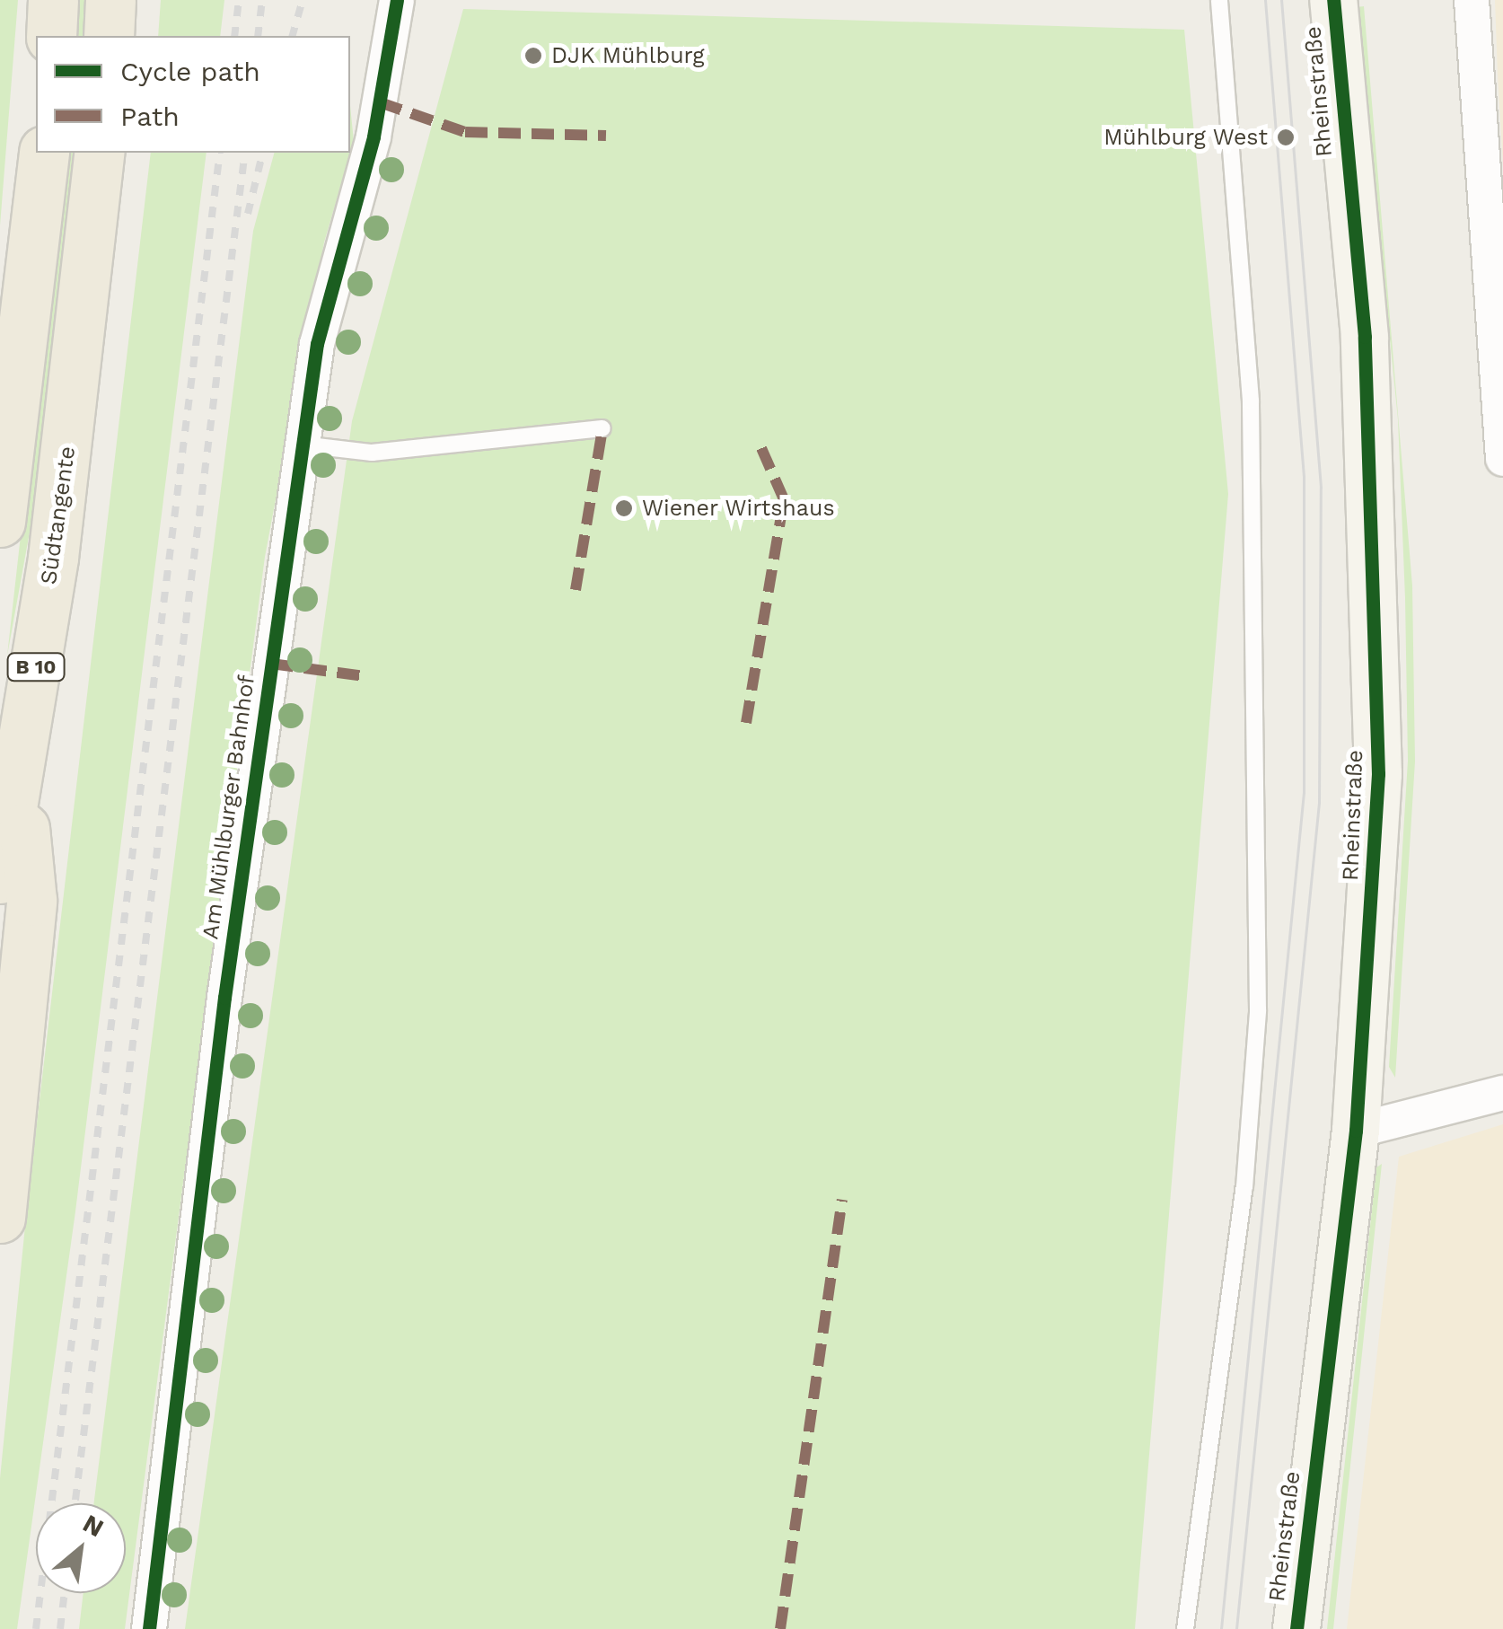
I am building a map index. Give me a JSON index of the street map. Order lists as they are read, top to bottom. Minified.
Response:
{"streets":{"highway":["Südtangente","B 10"],"main road":["Rheinstraße"],"street":["Am Mühlburger Bahnhof"]},"places":["DJK Mühlburg","Mühlburg West","Wiener Wirtshaus"],"legend":["Cycle path","Path"],"north":"top right"}
